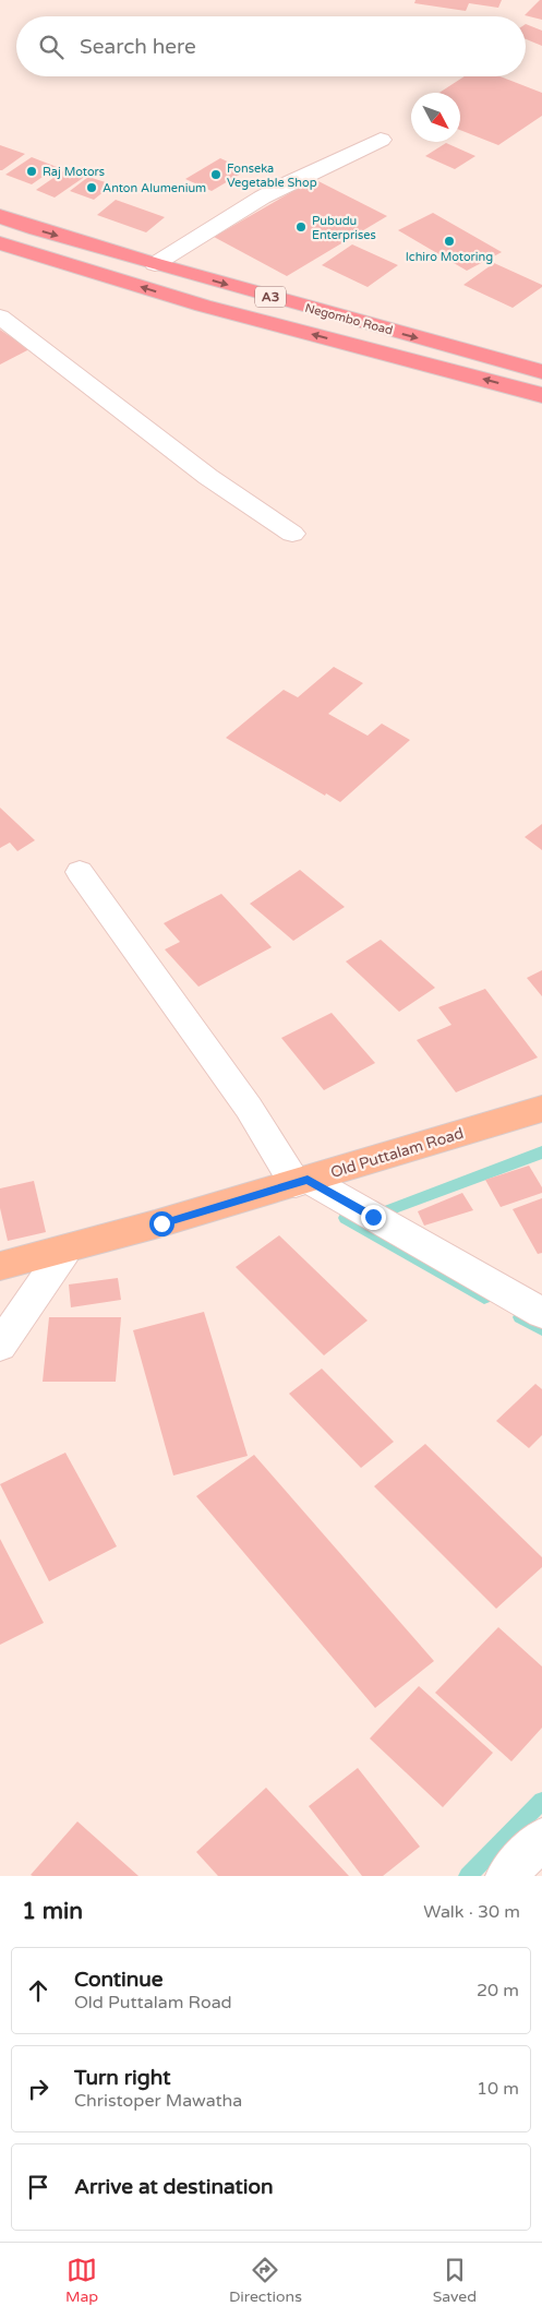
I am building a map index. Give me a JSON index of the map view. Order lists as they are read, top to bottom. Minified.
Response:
{"streets":{"highway":["A3","Negombo Road"],"main road":["Old Puttalam Road"]},"places":["Raj Motors","Fonseka Vegetable Shop","Anton Alumenium","Pubudu Enterprises","Ichiro Motoring"],"north":"bottom right","page":{"search":"Search here","heading":["1 min","Walk · 30 m"],"list":[["Continue","Old Puttalam Road","20 m"],["Turn right","Christoper Mawatha","10 m"],"Arrive at destination"],"nav":["Map","Directions","Saved"]}}
